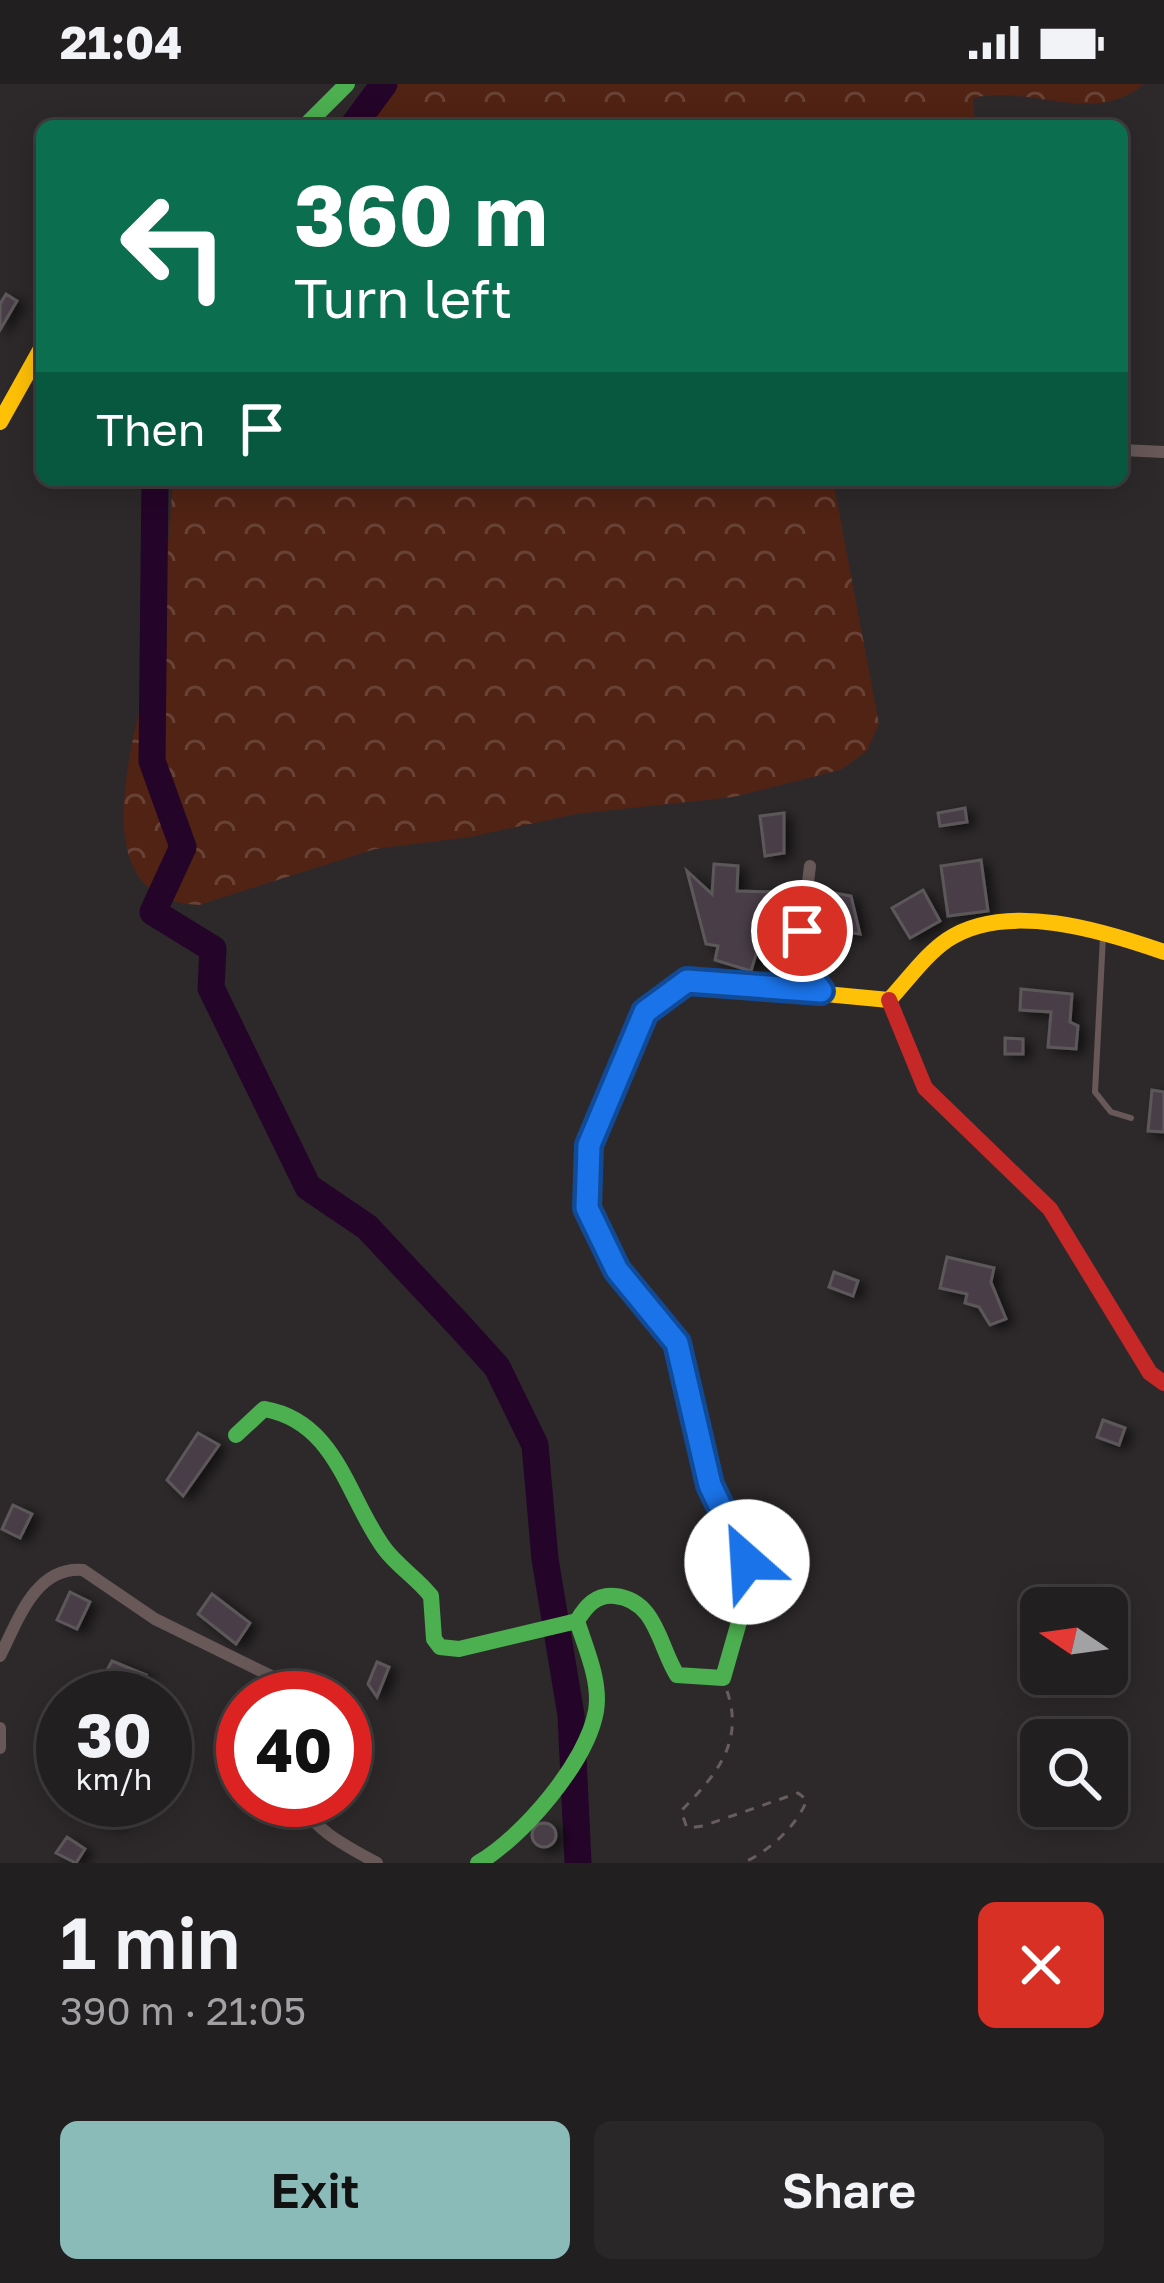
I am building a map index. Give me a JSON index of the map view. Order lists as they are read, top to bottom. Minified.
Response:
{"north":"left","page":{"status":"21:04","turn":["360 m","Turn left"],"then":"Then","speed":"30 km/h","limit":"40","heading":["1 min","390 m · 21:05"],"buttons":["Exit","Share"]}}
